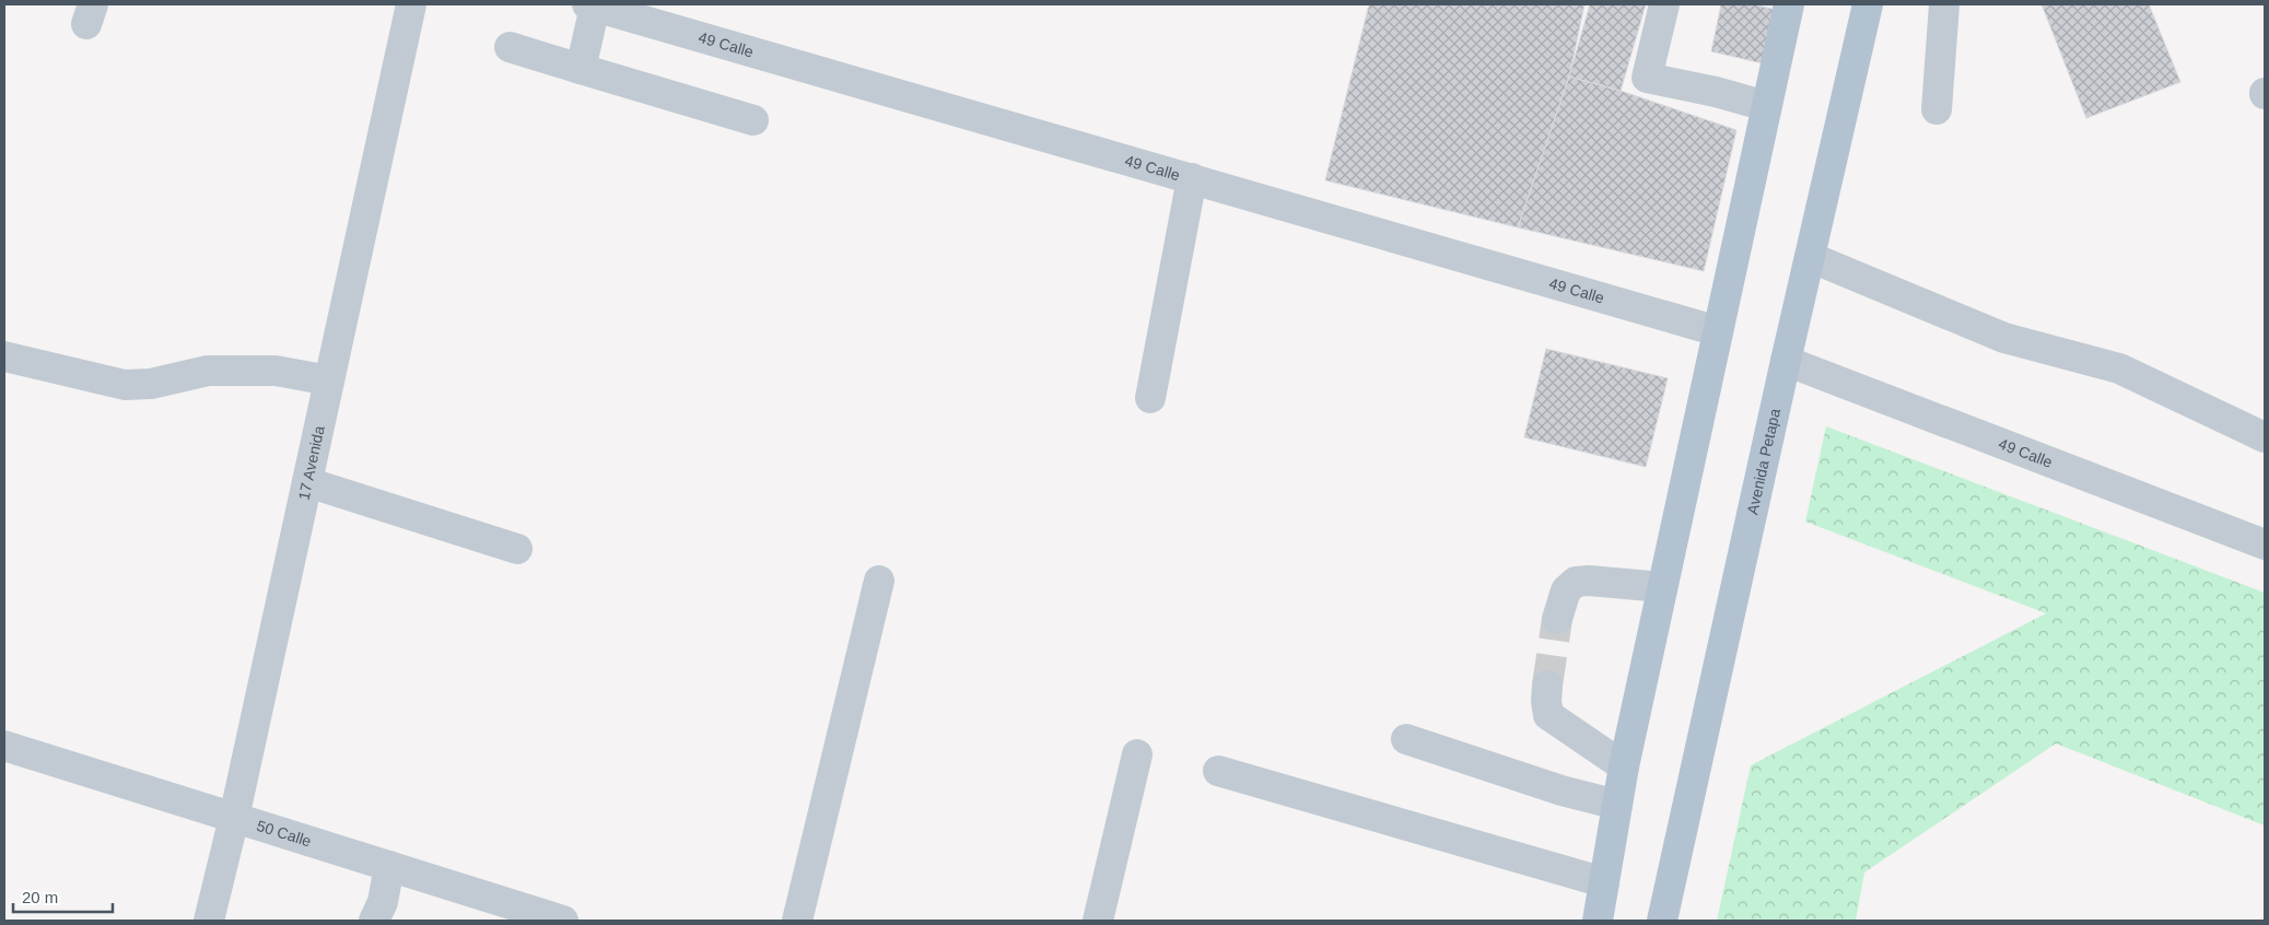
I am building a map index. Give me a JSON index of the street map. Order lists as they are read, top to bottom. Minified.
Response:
{"streets":{"main road":["Avenida Petapa"],"street":["49 Calle","17 Avenida","50 Calle"]},"crossings":[["49 Calle","Avenida Petapa"],["17 Avenida","50 Calle"]],"scale_bar":"20 m"}
